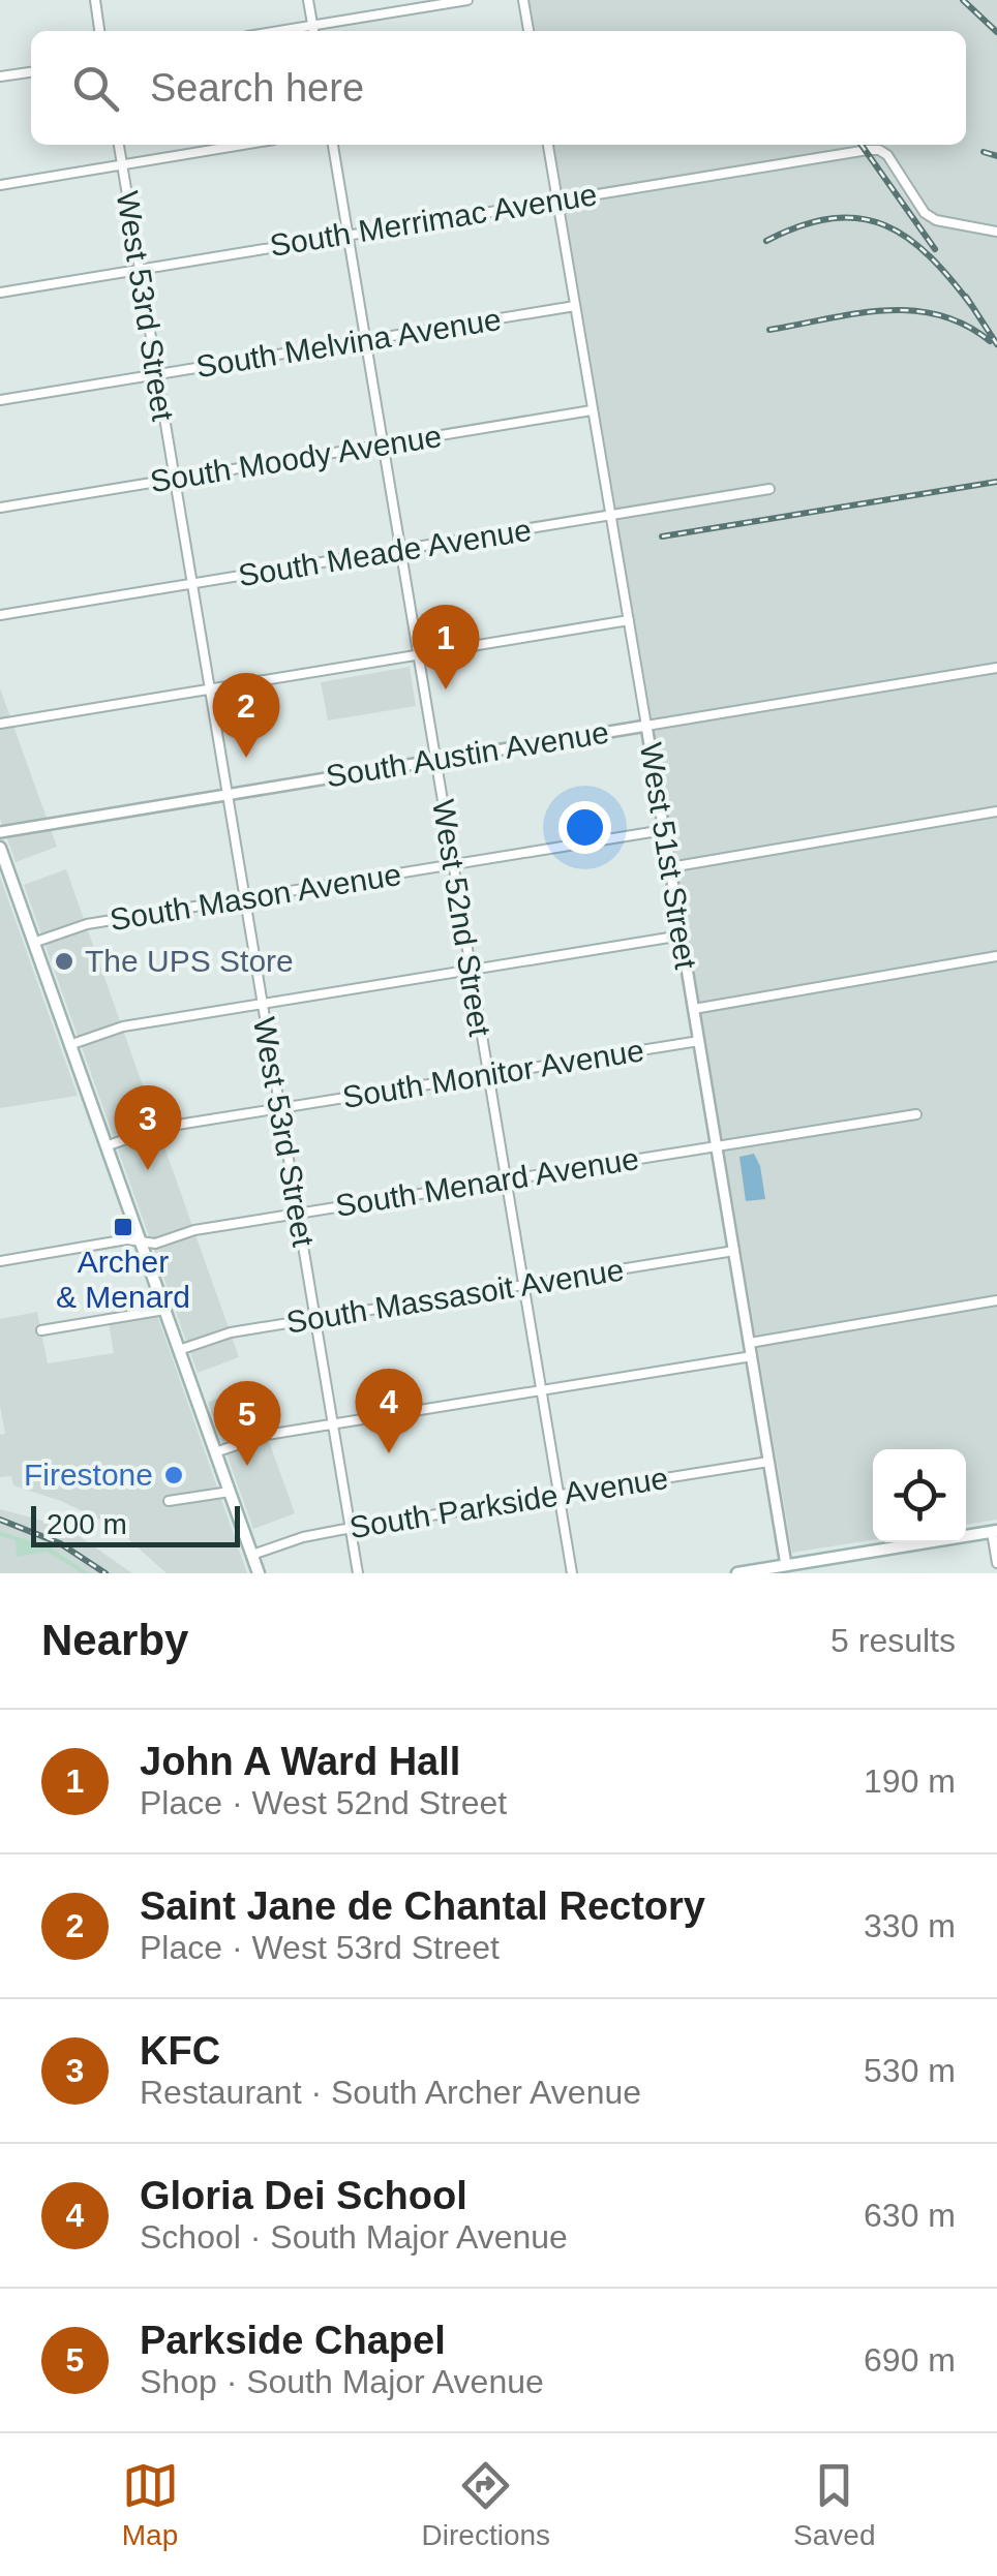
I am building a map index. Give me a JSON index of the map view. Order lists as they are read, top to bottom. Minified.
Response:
{"streets":{"street":["South Merrimac Avenue","West 53rd Street","South Melvina Avenue","South Moody Avenue","South Meade Avenue","South Austin Avenue","West 51st Street","South Mason Avenue","West 52nd Street","South Monitor Avenue","South Menard Avenue","South Massasoit Avenue","South Parkside Avenue"]},"crossings":[["South Merrimac Avenue","West 53rd Street"],["South Merrimac Avenue","West 51st Street"],["South Merrimac Avenue","West 52nd Street"],["West 53rd Street","South Melvina Avenue"],["West 53rd Street","South Moody Avenue"],["West 53rd Street","South Meade Avenue"],["West 53rd Street","South Austin Avenue"],["West 53rd Street","South Mason Avenue"],["West 53rd Street","South Monitor Avenue"],["West 53rd Street","South Menard Avenue"],["West 53rd Street","South Massasoit Avenue"],["West 53rd Street","South Parkside Avenue"],["South Melvina Avenue","West 51st Street"],["South Melvina Avenue","West 52nd Street"],["South Moody Avenue","West 51st Street"],["South Moody Avenue","West 52nd Street"],["South Meade Avenue","West 51st Street"],["South Meade Avenue","West 52nd Street"],["South Austin Avenue","West 51st Street"],["South Austin Avenue","West 52nd Street"],["West 51st Street","South Mason Avenue"],["West 51st Street","South Monitor Avenue"],["West 51st Street","South Menard Avenue"],["West 51st Street","South Massasoit Avenue"],["West 51st Street","South Parkside Avenue"],["South Mason Avenue","West 52nd Street"],["West 52nd Street","South Monitor Avenue"],["West 52nd Street","South Menard Avenue"],["West 52nd Street","South Massasoit Avenue"],["West 52nd Street","South Parkside Avenue"]],"places":{"other":["The UPS Store","Firestone"],"transit":["Archer & Menard"]},"scale_bar":"200 m","page":{"search":"Search here","pins":["1","2","3","4","5"],"scale":"200 m","heading":["Nearby","5 results"],"list":[{"mark":"1","name":"John A Ward Hall","note":"Place · West 52nd Street","value":"190 m"},{"mark":"2","name":"Saint Jane de Chantal Rectory","note":"Place · West 53rd Street","value":"330 m"},{"mark":"3","name":"KFC","note":"Restaurant · South Archer Avenue","value":"530 m"},{"mark":"4","name":"Gloria Dei School","note":"School · South Major Avenue","value":"630 m"},{"mark":"5","name":"Parkside Chapel","note":"Shop · South Major Avenue","value":"690 m"}],"nav":["Map","Directions","Saved"]}}
